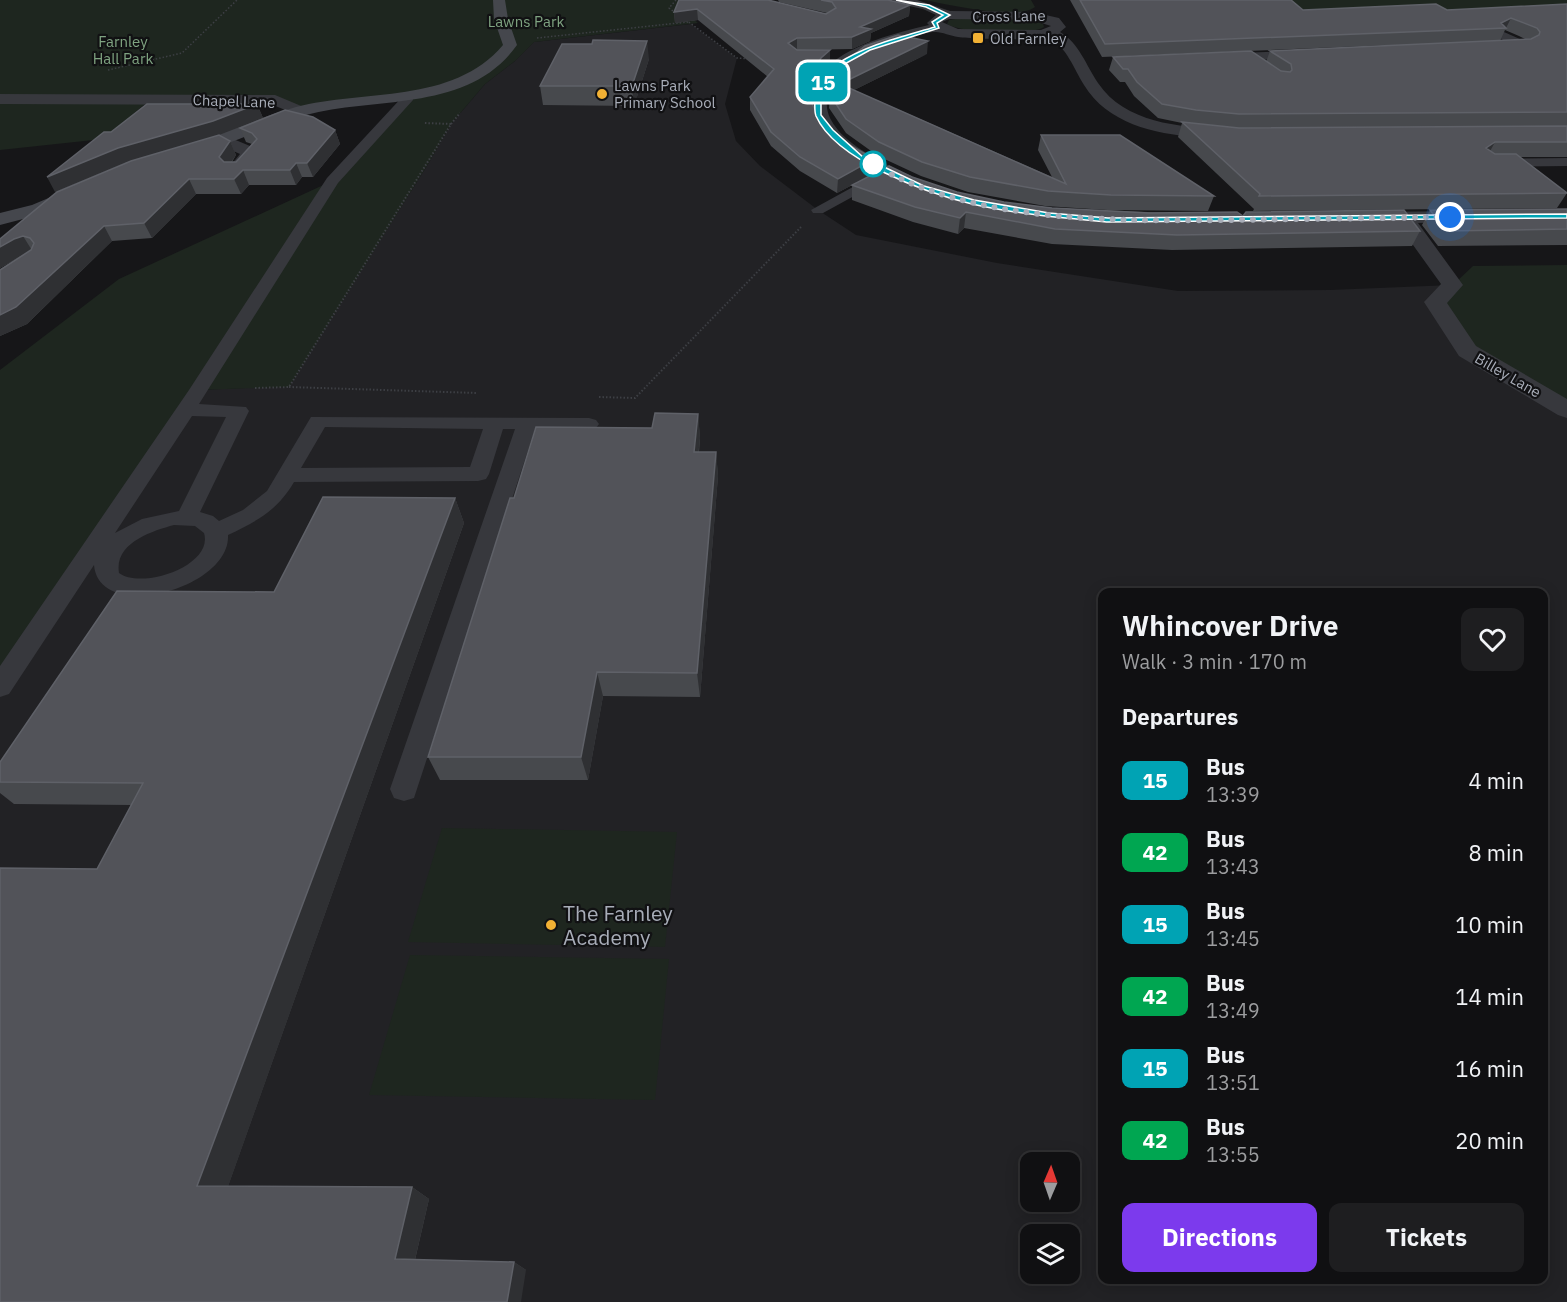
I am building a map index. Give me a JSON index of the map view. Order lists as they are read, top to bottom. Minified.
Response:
{"streets":{"street":["Cross Lane","Chapel Lane","Billey Lane"]},"parks":["Lawns Park","Farnley Hall Park"],"places":{"transit":["Old Farnley"],"other":["Lawns Park Primary School","The Farnley Academy"]},"lines":["bus line 15"],"north":"top","page":{"on_map":"15","heading":[["Whincover Drive","Walk · 3 min · 170 m"],"Departures"],"list":[{"mark":"15","name":"Bus","note":"13:39","value":"4 min"},{"mark":"42","name":"Bus","note":"13:43","value":"8 min"},{"mark":"15","name":"Bus","note":"13:45","value":"10 min"},{"mark":"42","name":"Bus","note":"13:49","value":"14 min"},{"mark":"15","name":"Bus","note":"13:51","value":"16 min"},{"mark":"42","name":"Bus","note":"13:55","value":"20 min"}],"buttons":["Directions","Tickets"]}}
